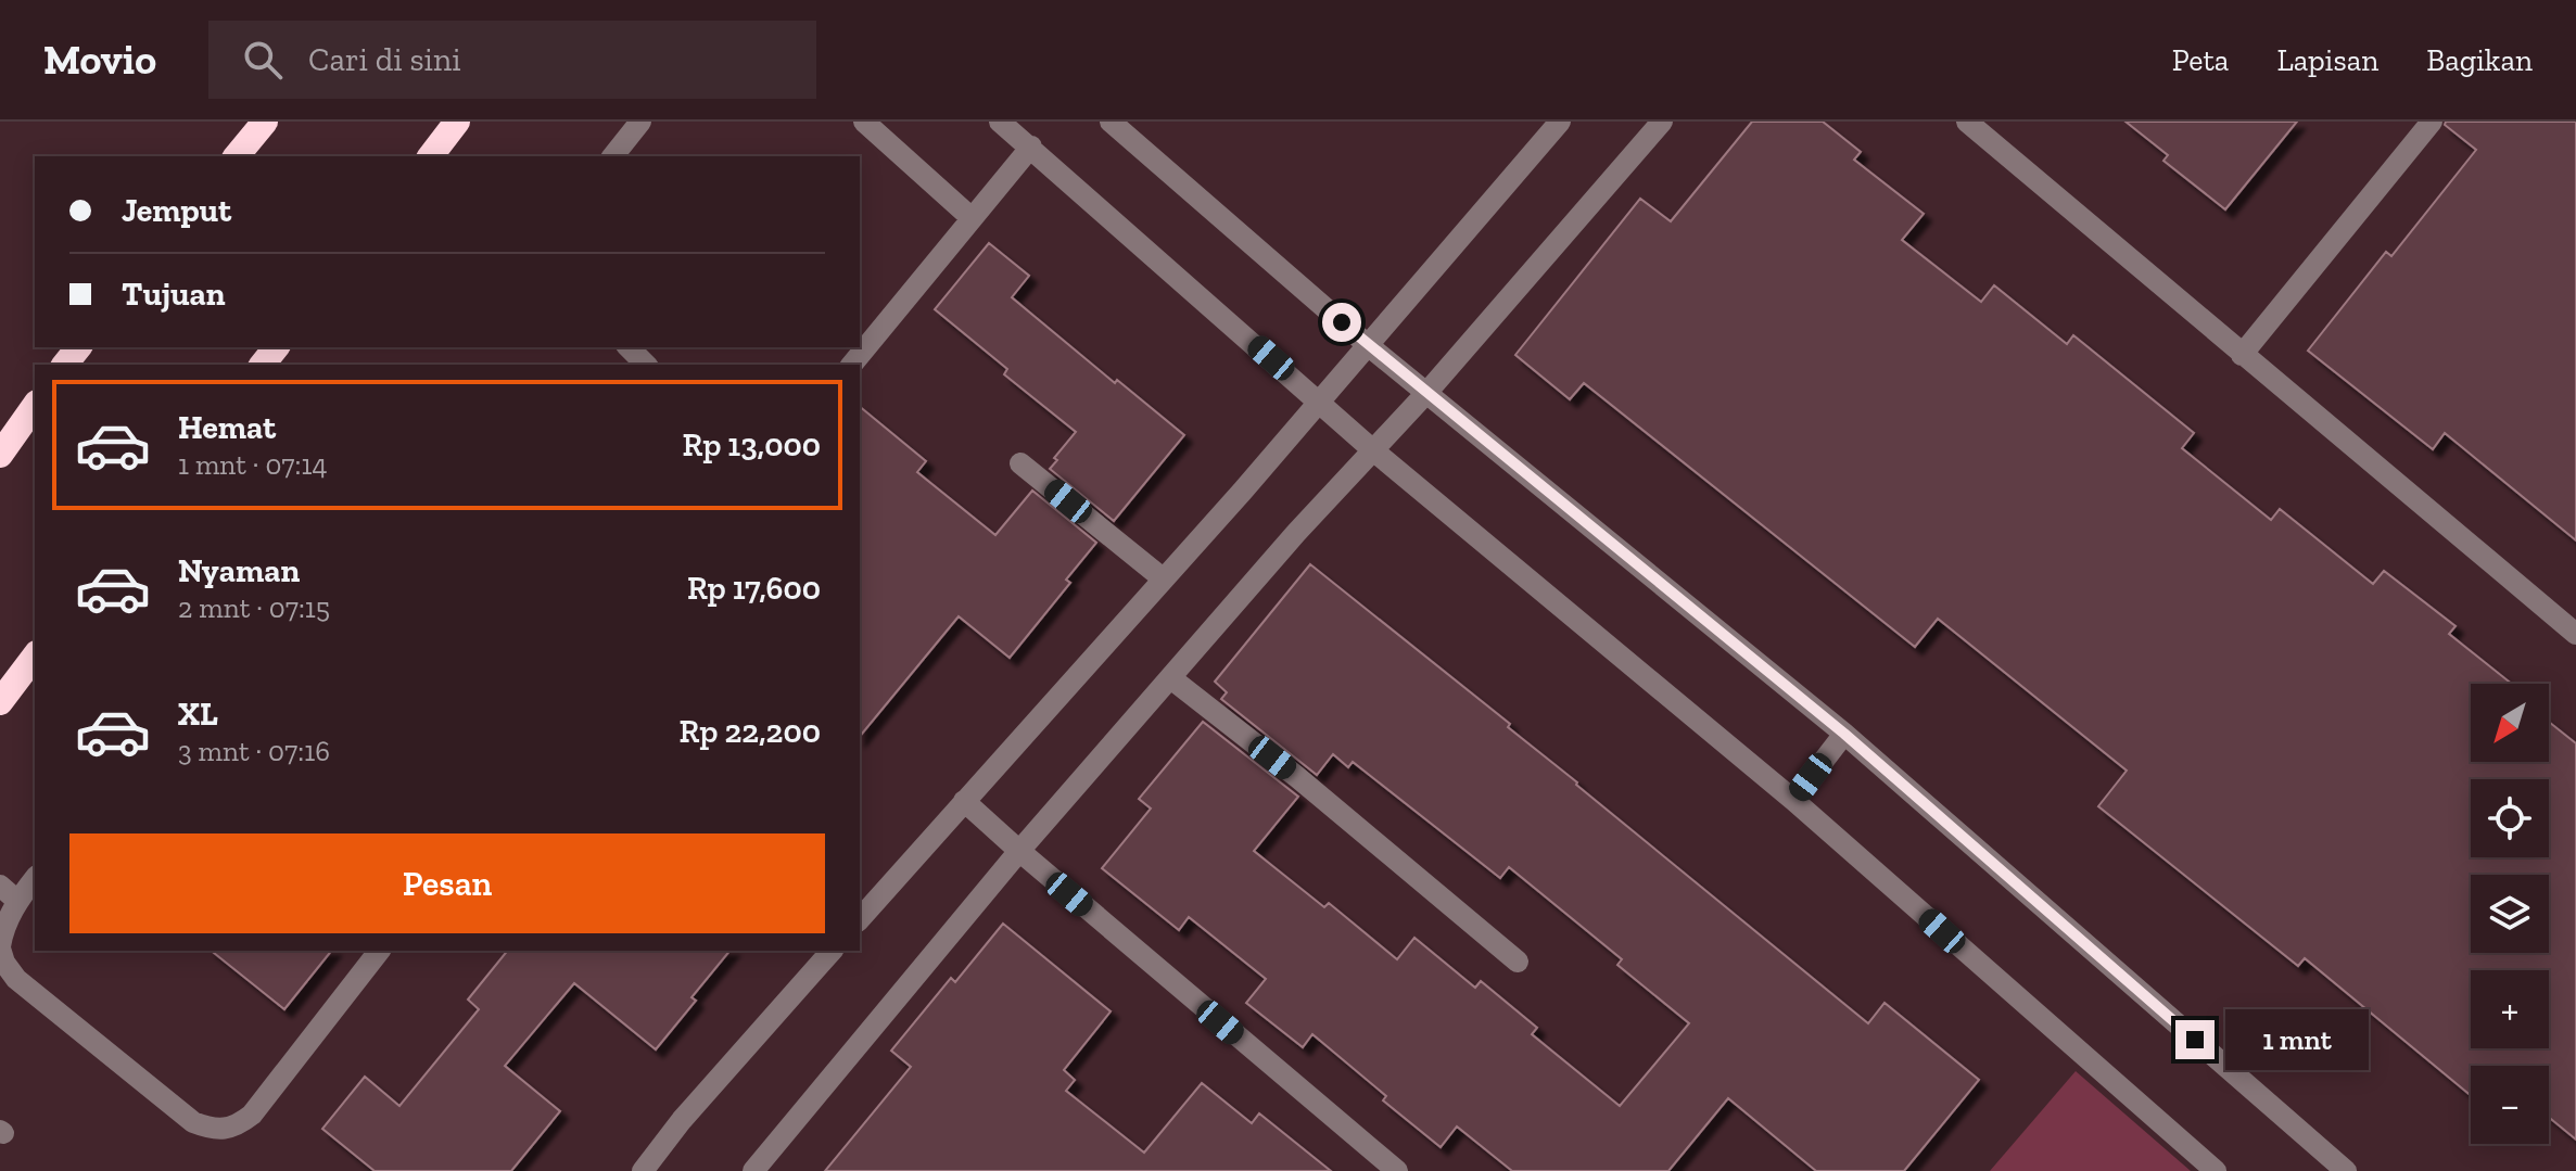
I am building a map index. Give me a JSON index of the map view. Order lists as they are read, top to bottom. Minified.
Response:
{"north":"bottom left","page":{"header":"Movio","search":"Cari di sini","nav":["Peta","Lapisan","Bagikan"],"banner":["Jemput","Tujuan"],"list":[{"name":"Hemat","note":"1 mnt · 07:14","value":"Rp 13,000"},{"name":"Nyaman","note":"2 mnt · 07:15","value":"Rp 17,600"},{"name":"XL","note":"3 mnt · 07:16","value":"Rp 22,200"}],"map_buttons":["+","−"],"buttons":"Pesan","bubble":"1 mnt"}}
